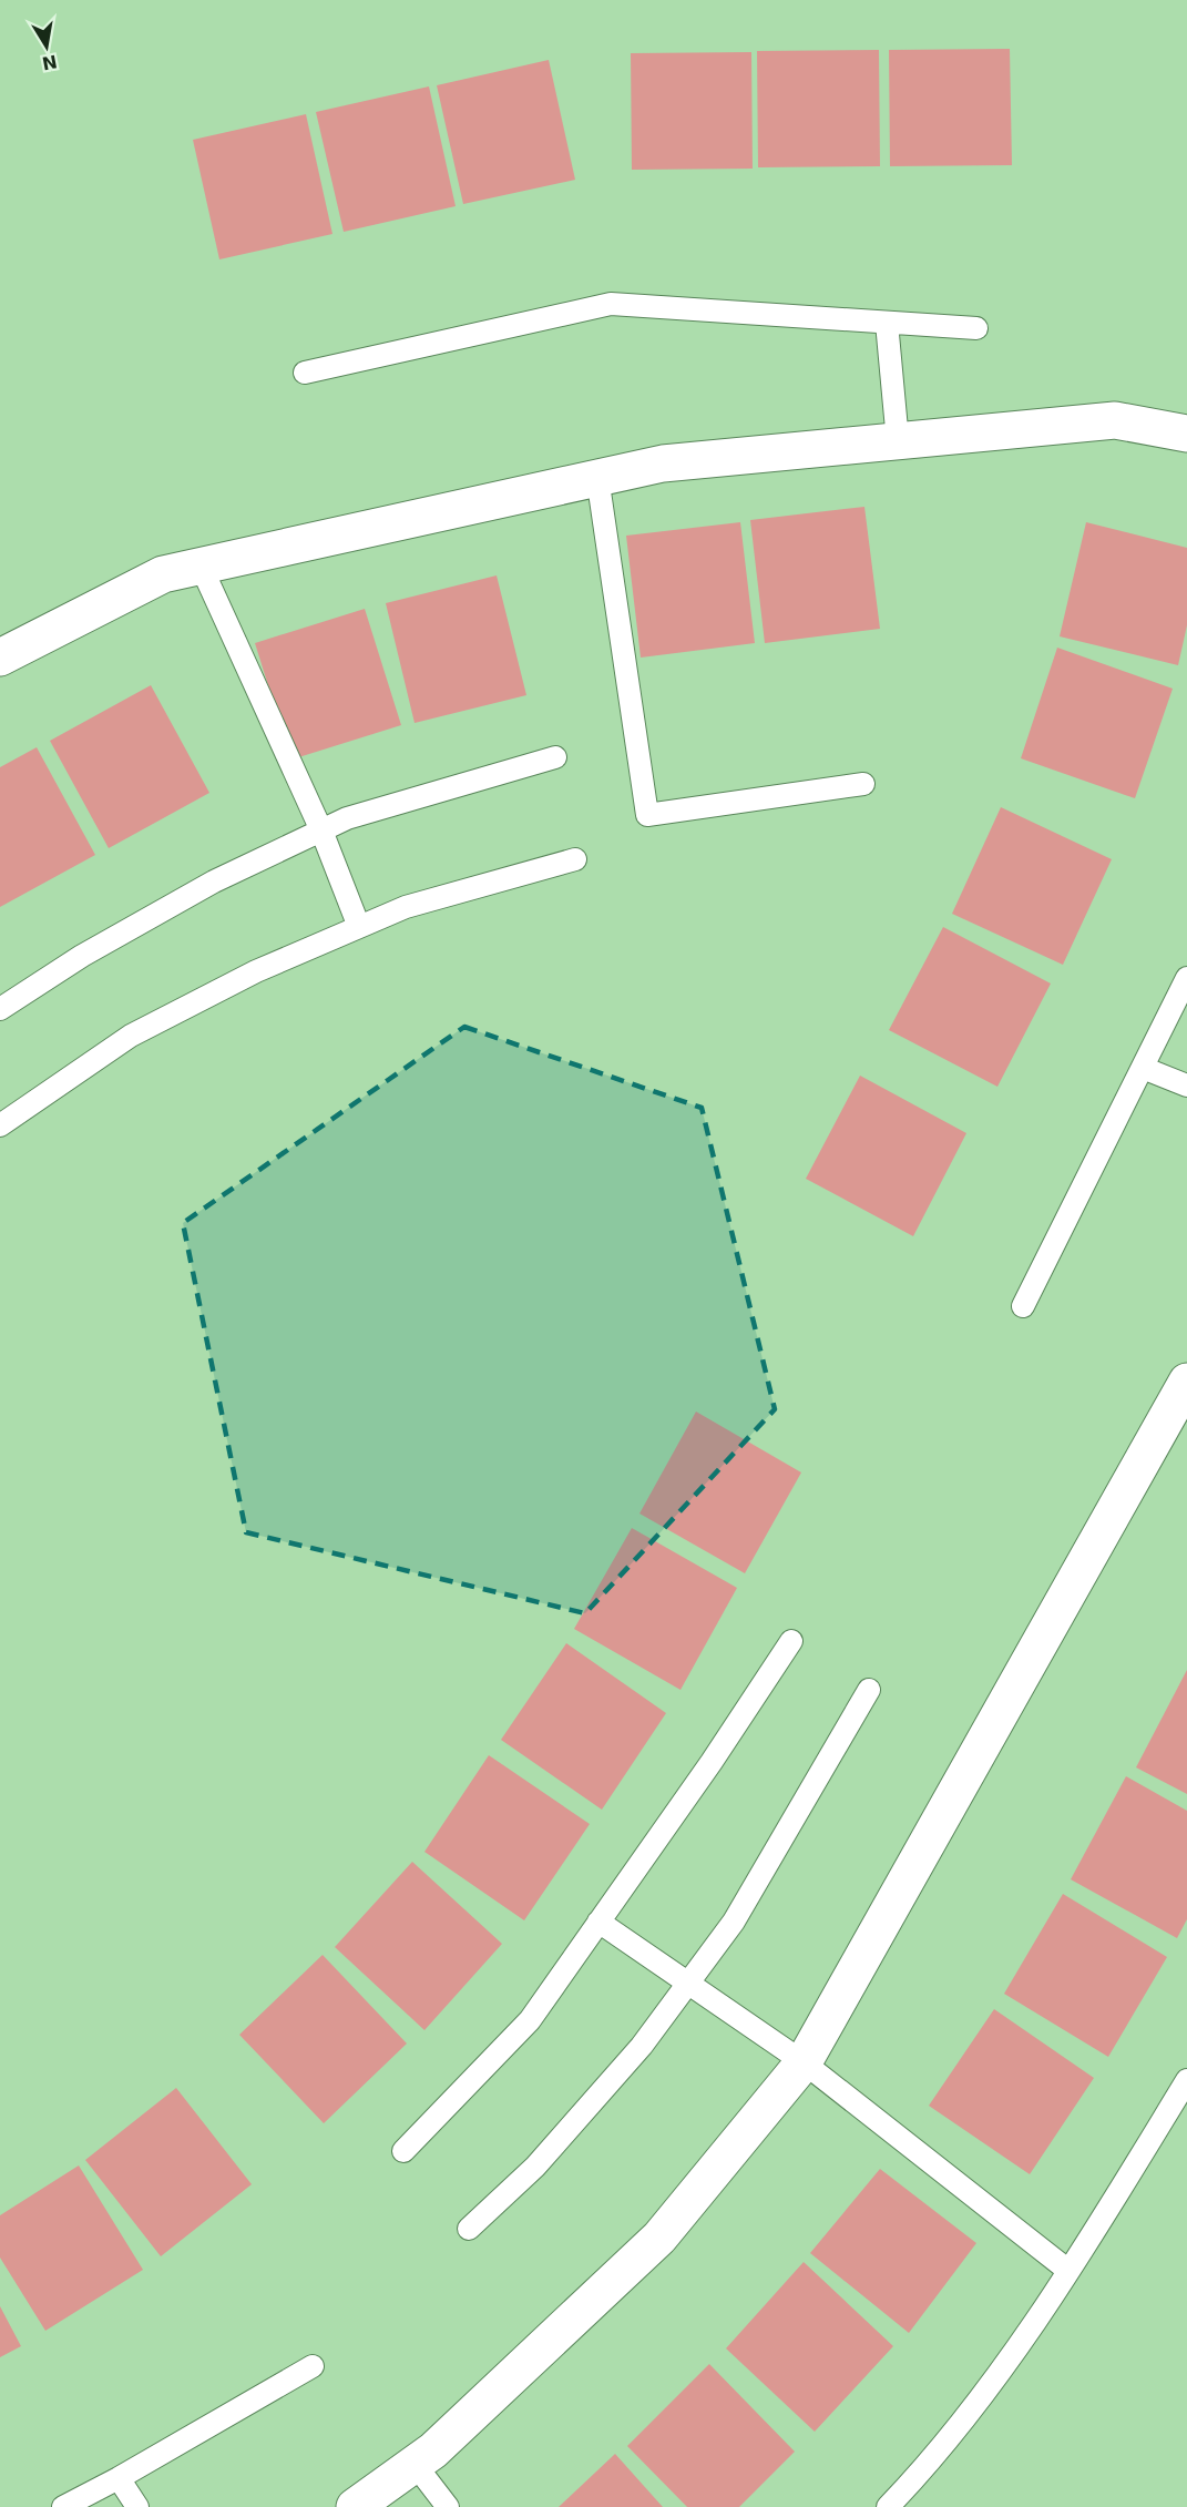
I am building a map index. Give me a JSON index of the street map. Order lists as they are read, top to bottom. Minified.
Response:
{"north":"bottom"}
